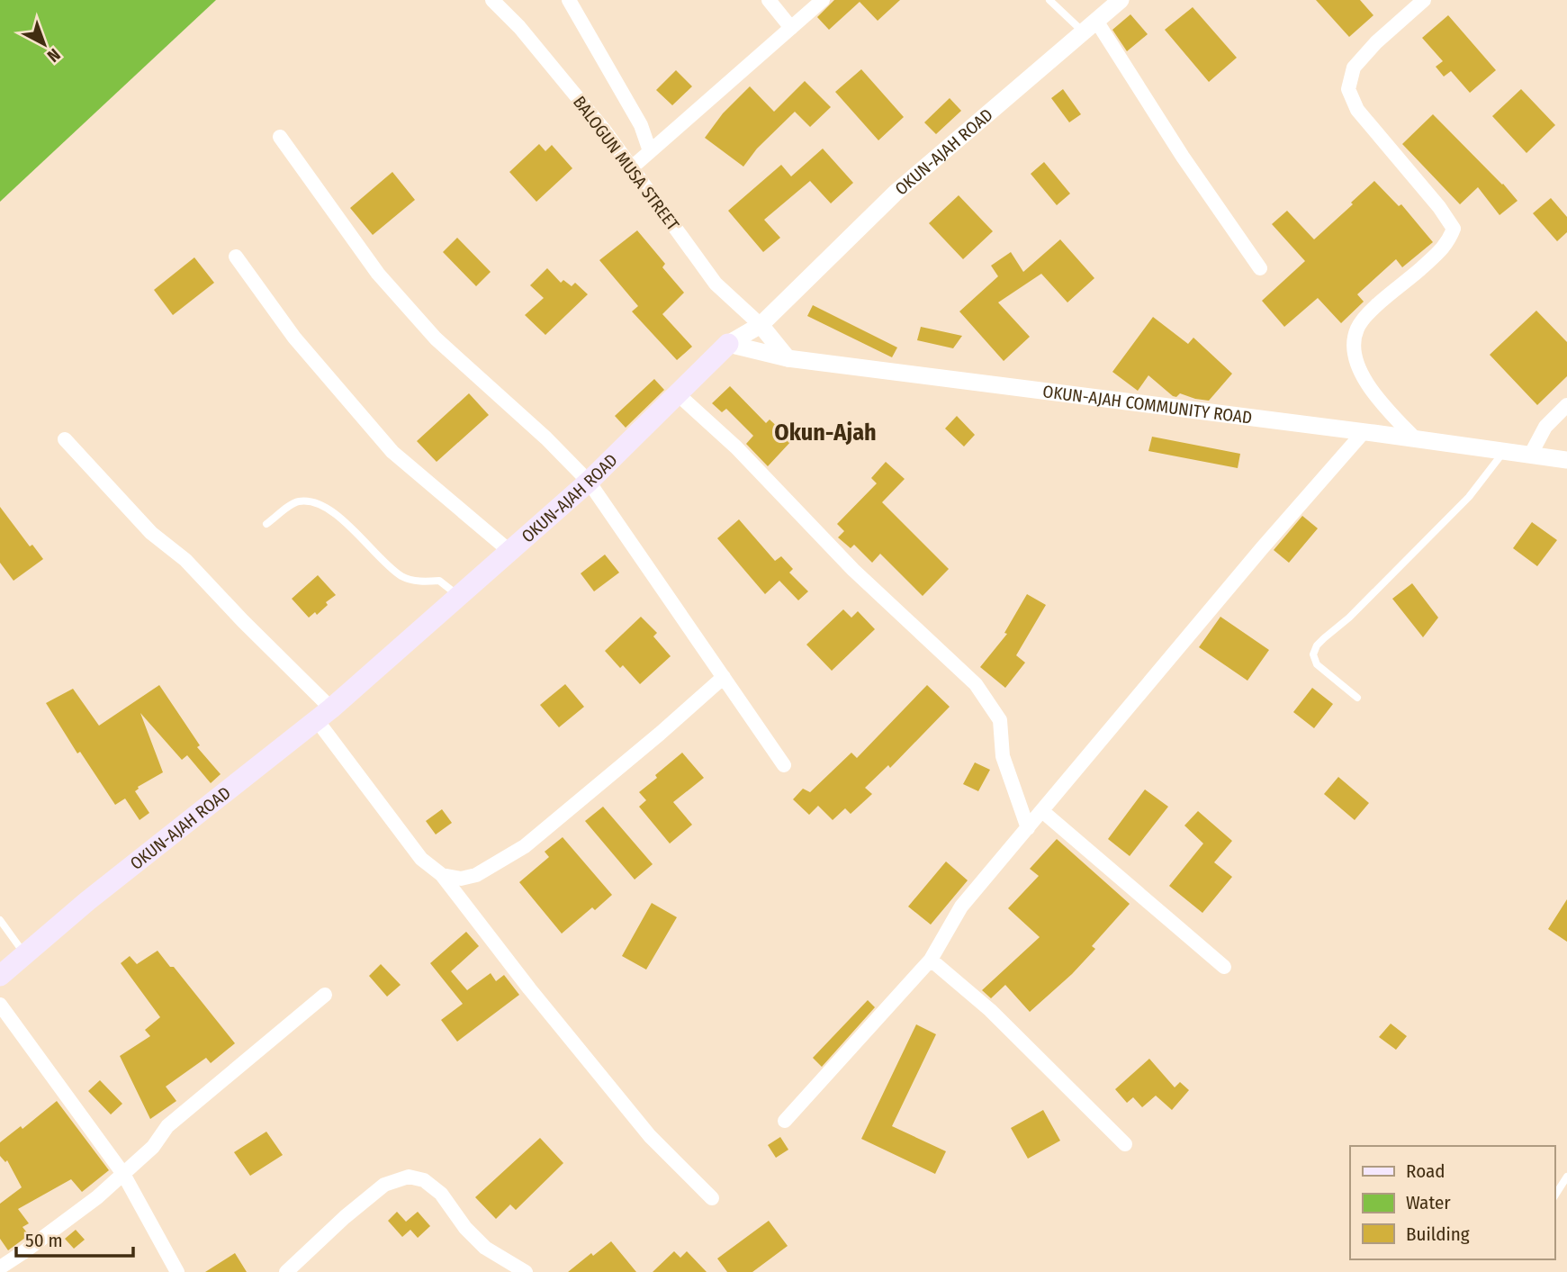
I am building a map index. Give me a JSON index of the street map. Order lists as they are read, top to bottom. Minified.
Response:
{"streets":{"main road":["OKUN-AJAH ROAD"],"street":["BALOGUN MUSA STREET","OKUN-AJAH COMMUNITY ROAD"]},"crossings":[["OKUN-AJAH ROAD","BALOGUN MUSA STREET"],["OKUN-AJAH ROAD","OKUN-AJAH COMMUNITY ROAD"]],"districts":["Okun-Ajah"],"legend":["Road","Water","Building"],"scale_bar":"50 m","north":"bottom right"}
